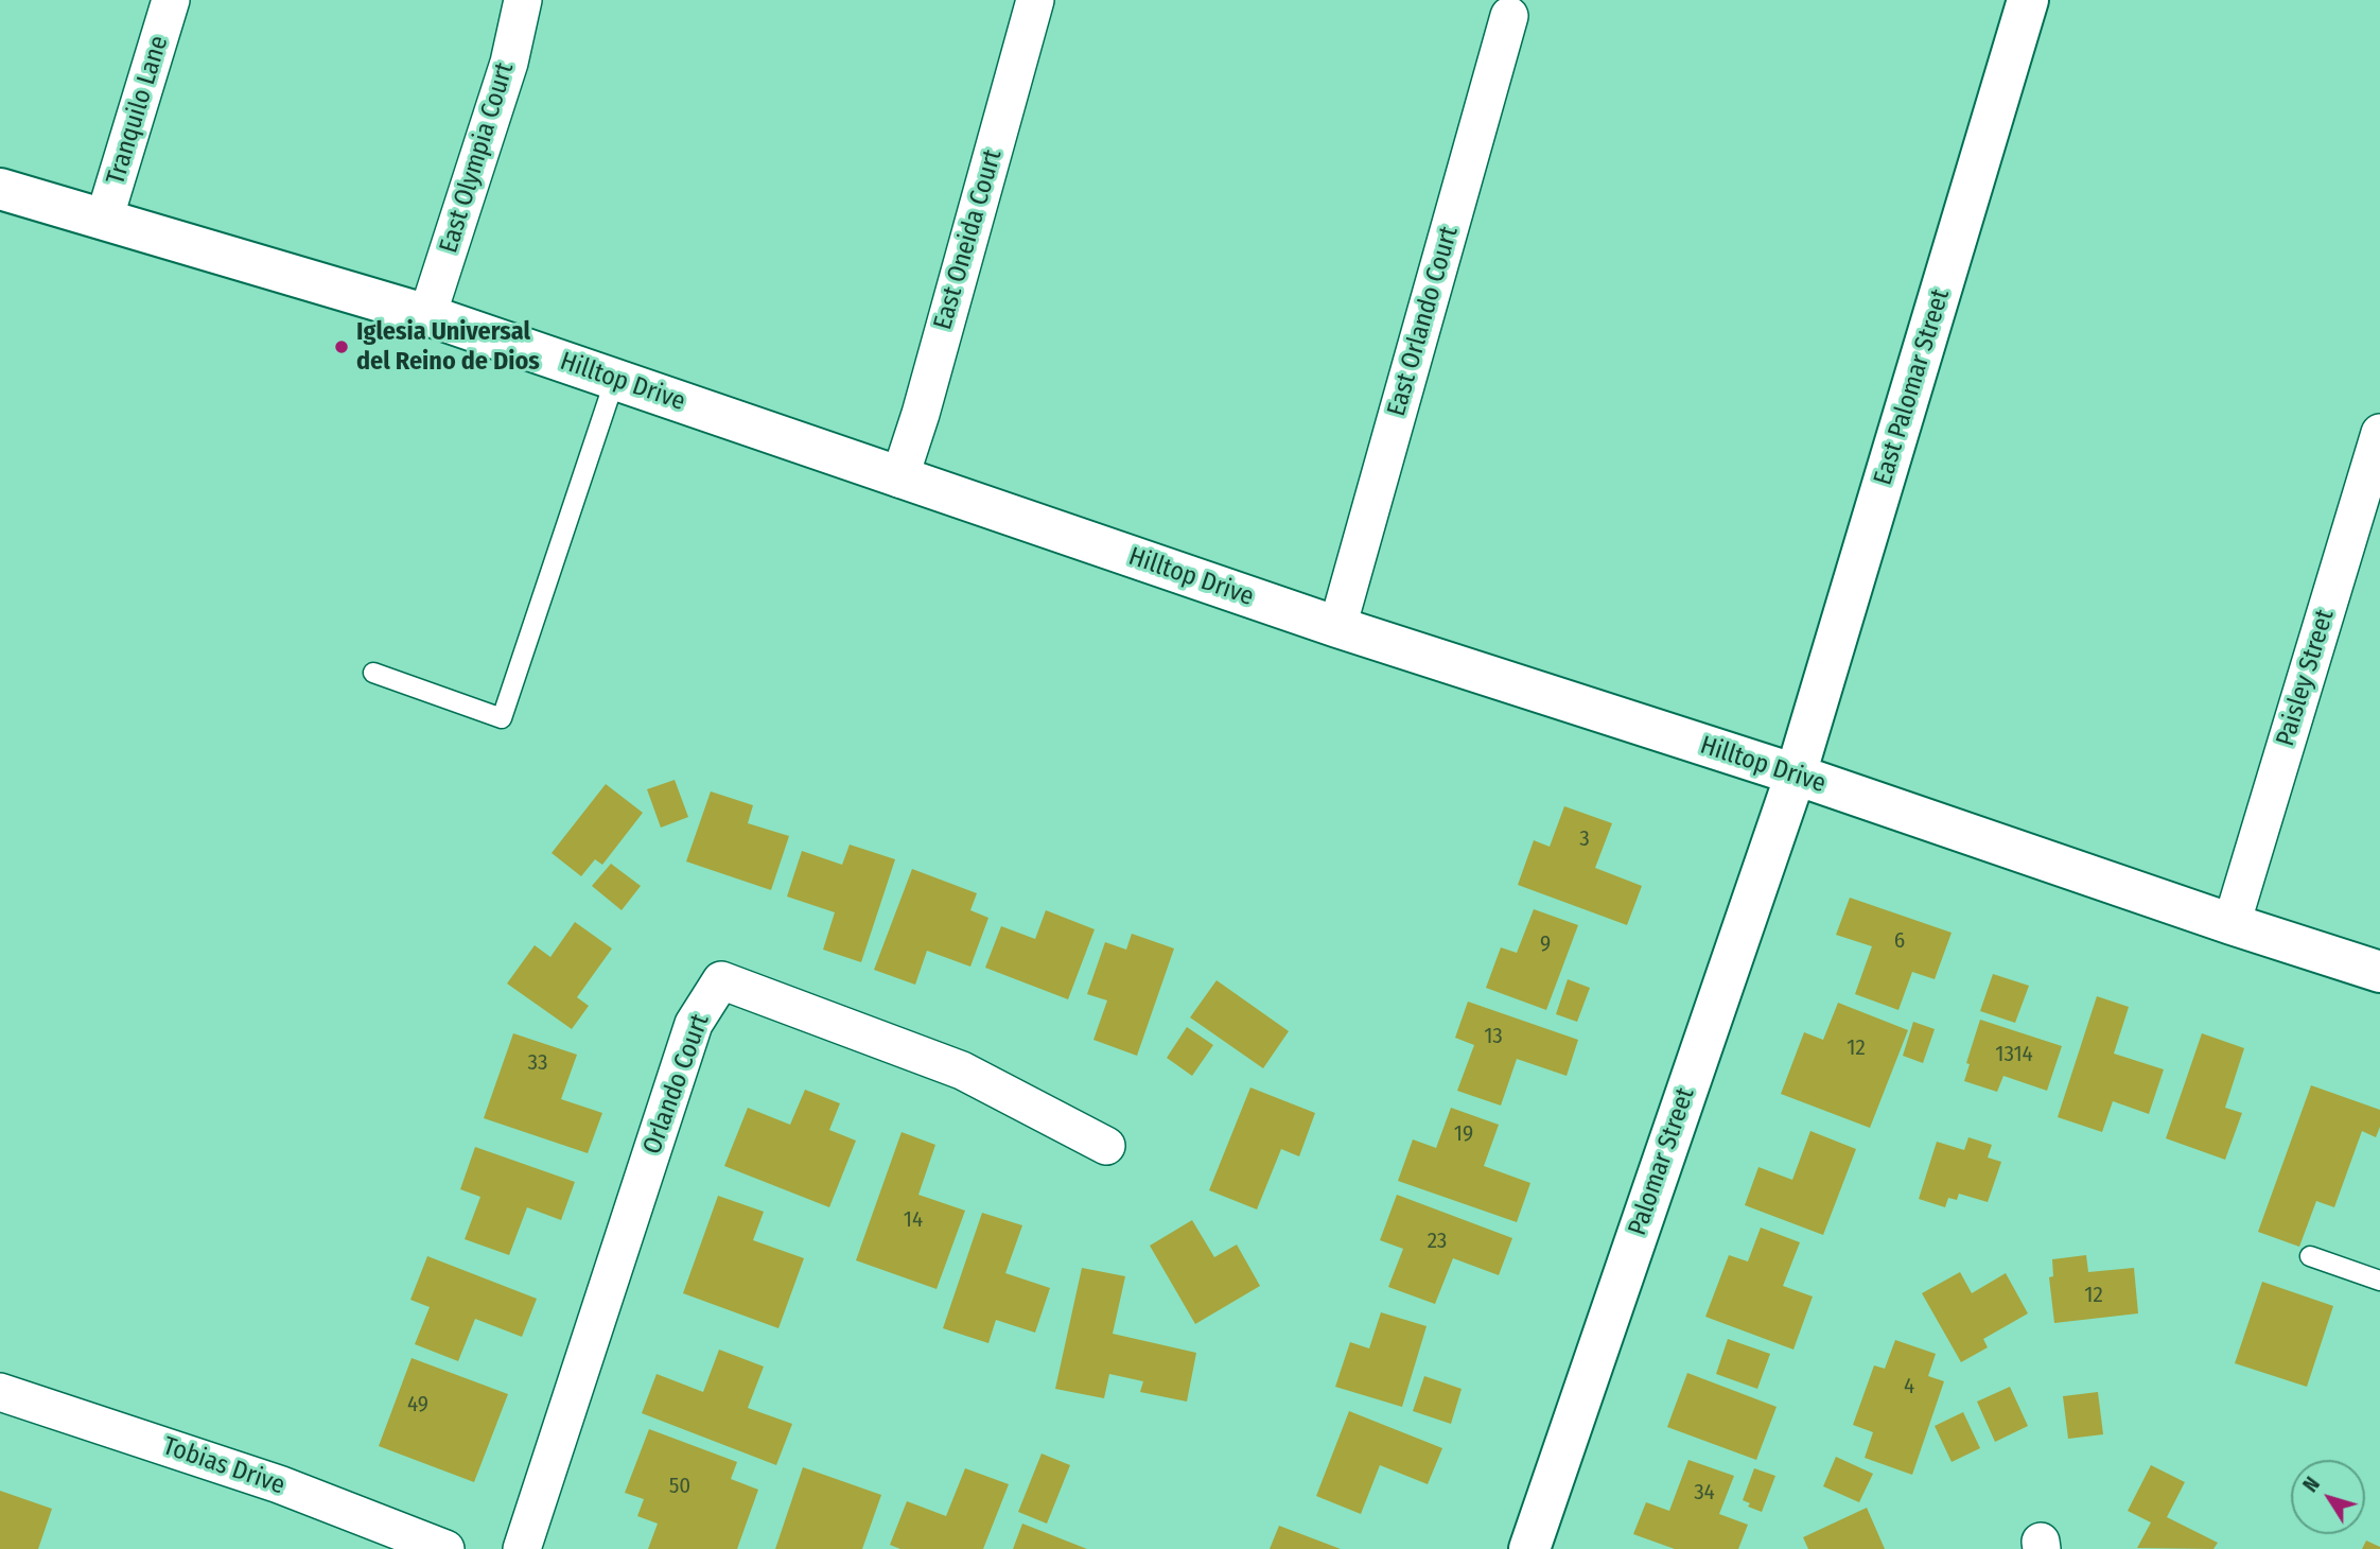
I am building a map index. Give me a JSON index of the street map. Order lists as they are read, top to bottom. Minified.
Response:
{"streets":{"main road":["Hilltop Drive","East Palomar Street","Palomar Street"],"street":["Tranquilo Lane","East Olympia Court","East Oneida Court","East Orlando Court","Paisley Street","Orlando Court","Tobias Drive"]},"crossings":[["Tranquilo Lane","Hilltop Drive"],["East Olympia Court","Hilltop Drive"],["East Oneida Court","Hilltop Drive"],["East Orlando Court","Hilltop Drive"],["Hilltop Drive","East Palomar Street"],["Hilltop Drive","Paisley Street"],["Hilltop Drive","Palomar Street"],["East Palomar Street","Palomar Street"]],"places":["Iglesia Universal del Reino de Dios"],"house_numbers":["3","6","9","13","12","1314","33","19","14","23","12","4","49","50","34"],"north":"top left"}
